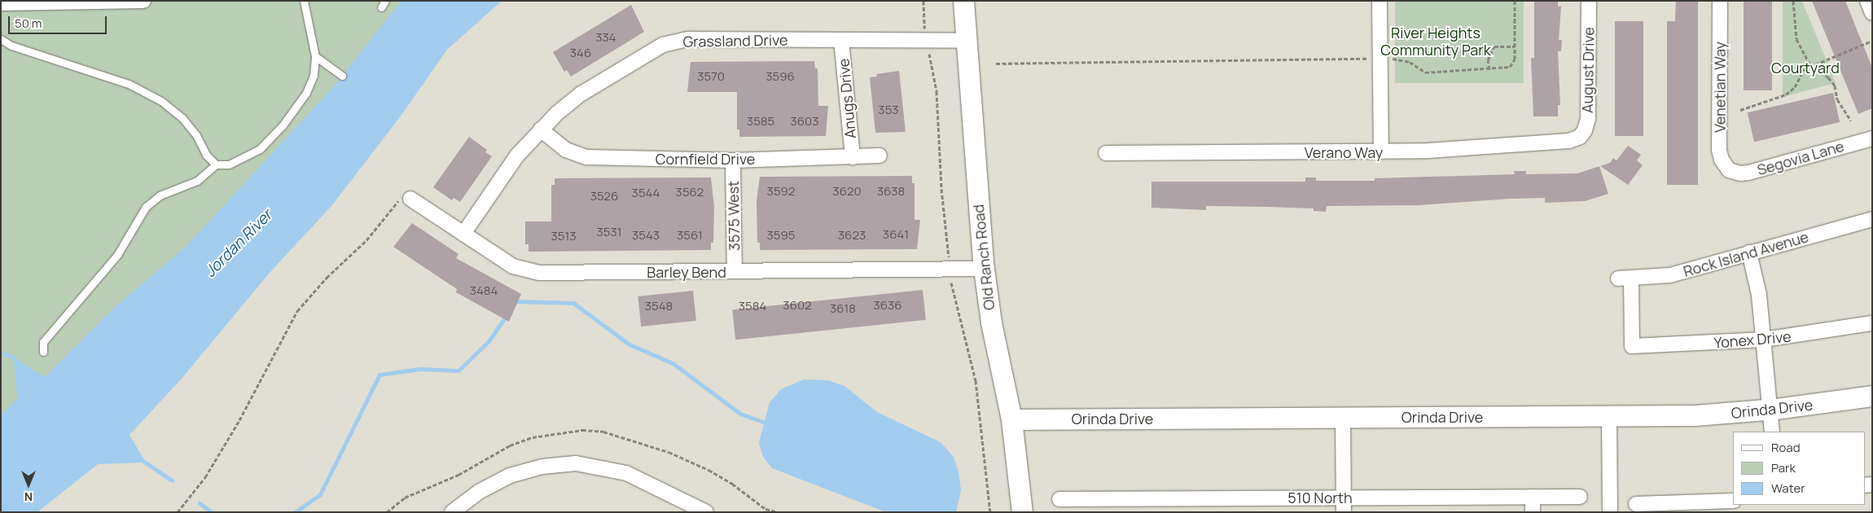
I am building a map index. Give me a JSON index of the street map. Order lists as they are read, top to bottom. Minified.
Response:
{"streets":{"street":["Grassland Drive","August Drive","Venetian Way","Anugs Drive","Verano Way","Segovia Lane","Cornfield Drive","3575 West","Rock Island Avenue","Old Ranch Road","Barley Bend","Yonex Drive","Orinda Drive","510 North"]},"crossings":[["Grassland Drive","Anugs Drive"],["Grassland Drive","Cornfield Drive"],["Grassland Drive","Old Ranch Road"],["Grassland Drive","Barley Bend"],["August Drive","Verano Way"],["Venetian Way","Segovia Lane"],["Anugs Drive","Cornfield Drive"],["Cornfield Drive","3575 West"],["3575 West","Barley Bend"],["Rock Island Avenue","Yonex Drive"],["Old Ranch Road","Barley Bend"],["Old Ranch Road","Orinda Drive"]],"water":["Jordan River"],"parks":["River Heights Community Park","Courtyard"],"house_numbers":["334","346","3570","3596","353","3585","3603","3592","3620","3638","3562","3544","3526","3531","3641","3543","3561","3595","3623","3513","3484","3602","3636","3548","3584","3618"],"legend":["Road","Park","Water"],"scale_bar":"50 m","north":"bottom"}
